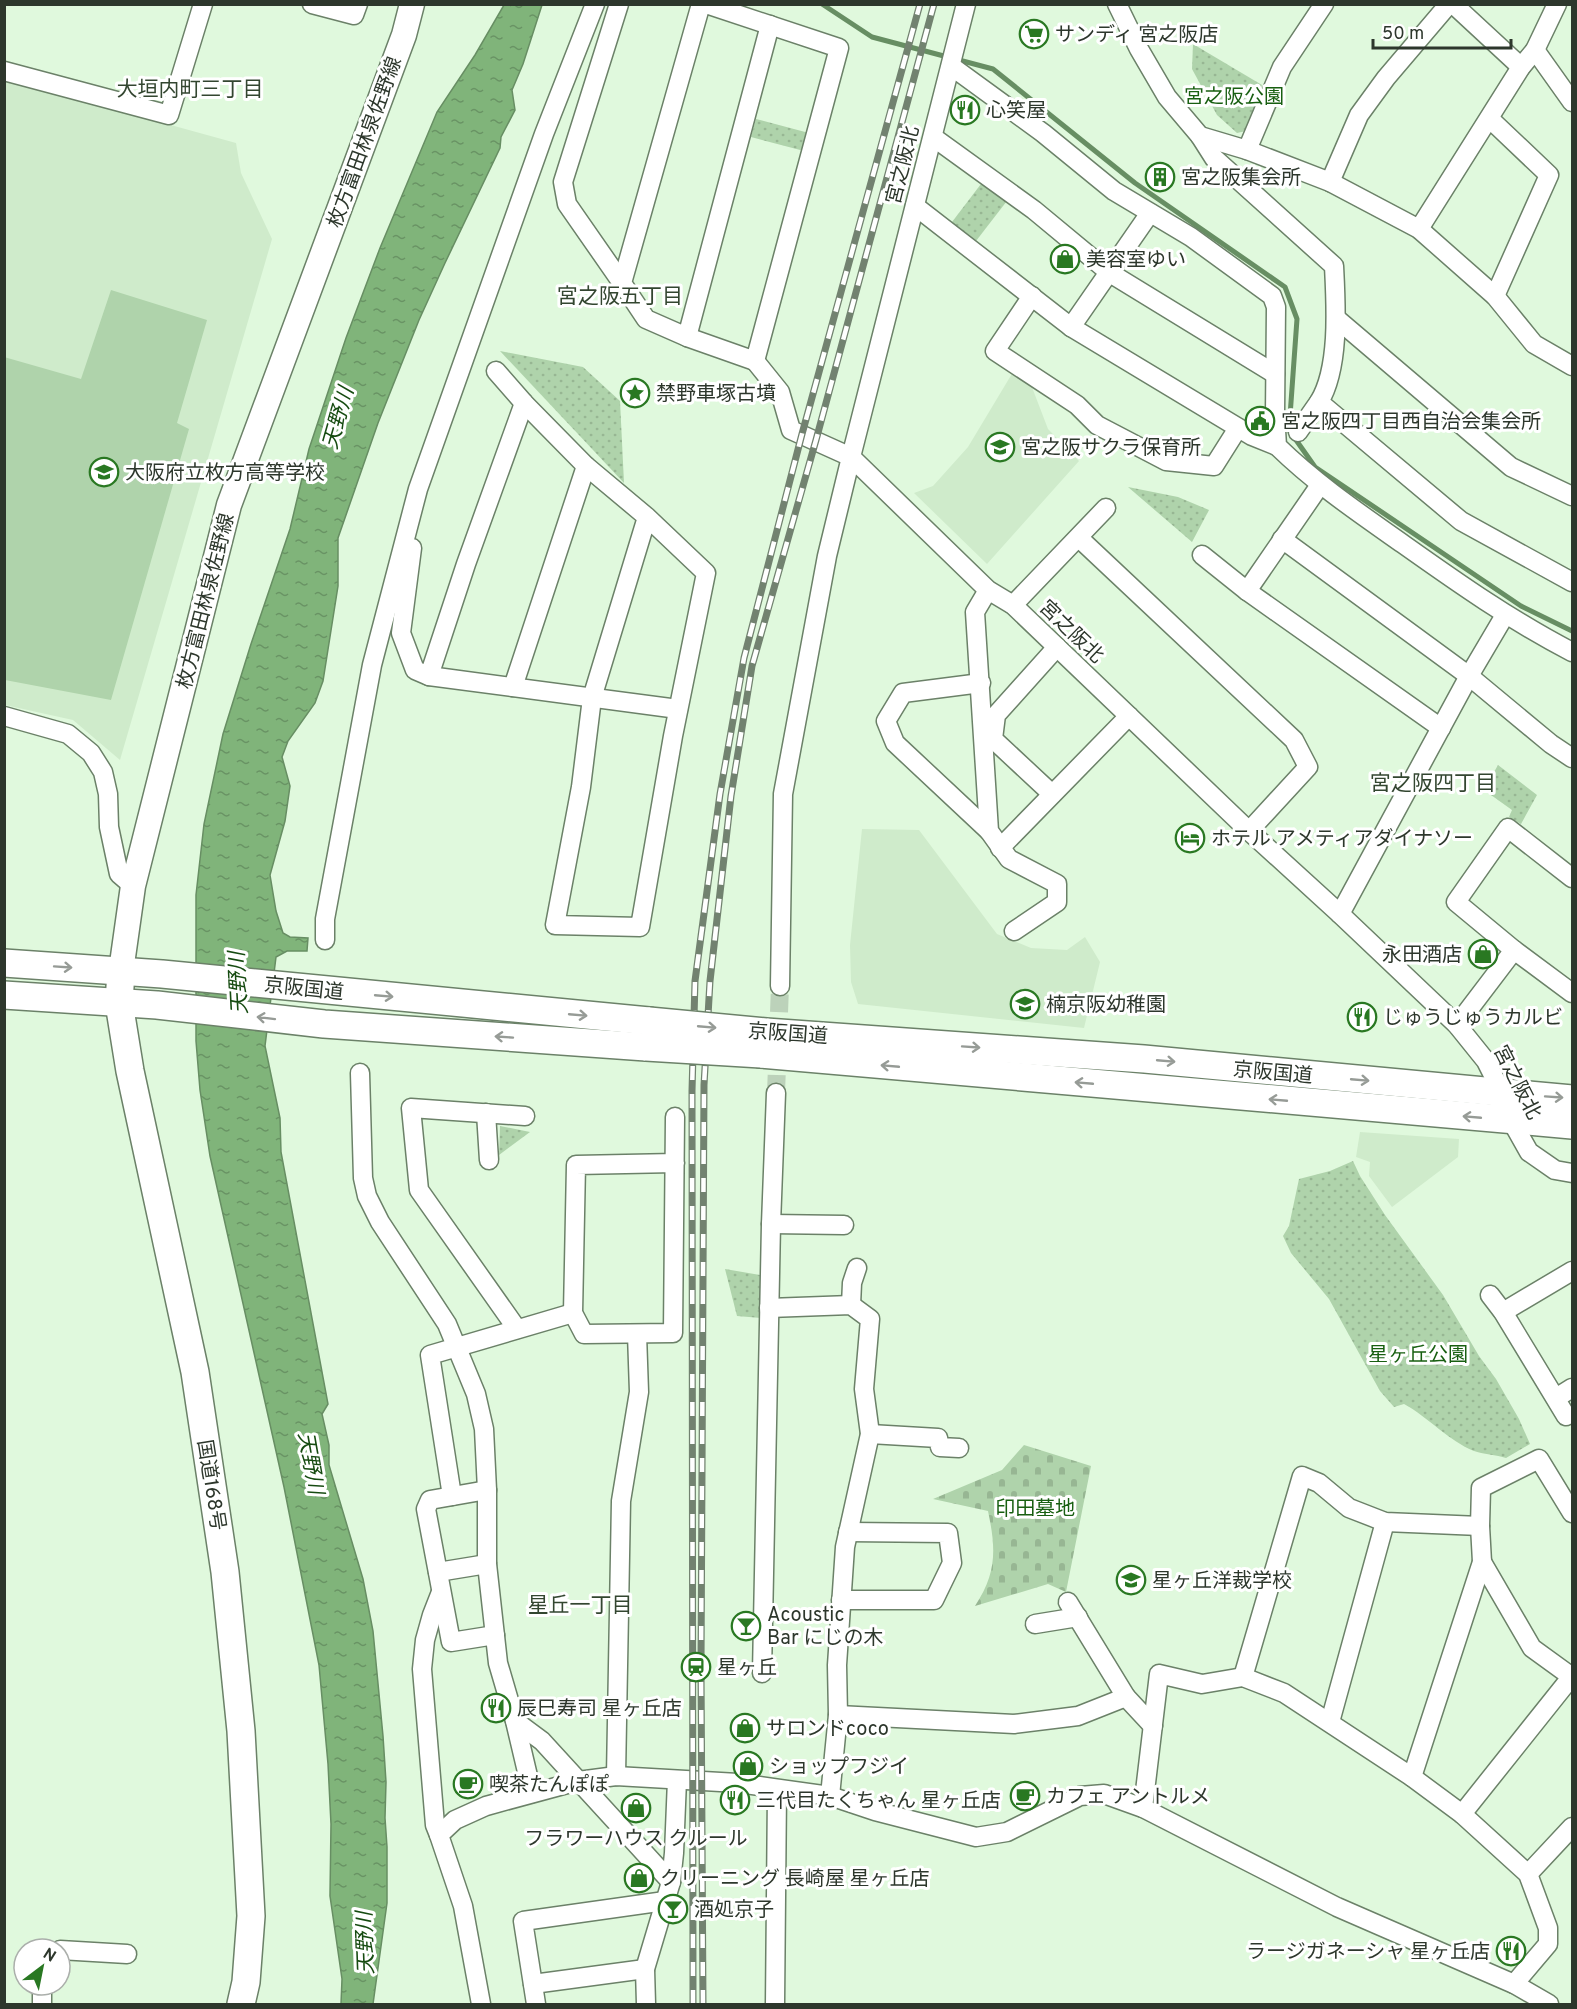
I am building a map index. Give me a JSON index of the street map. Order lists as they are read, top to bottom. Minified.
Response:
{"streets":{"highway":["京阪国道","国道168号"],"main road":["枚方富田林泉佐野線"],"street":["宮之阪北"]},"crossings":[["枚方富田林泉佐野線","京阪国道"],["枚方富田林泉佐野線","国道168号"],["宮之阪北","京阪国道"],["京阪国道","国道168号"]],"districts":["大垣内町三丁目","宮之阪五丁目","宮之阪四丁目","星丘一丁目"],"water":["天野川"],"parks":["宮之阪公園","星ヶ丘公園","印田墓地"],"places":{"supermarket":["サンディ 宮之阪店"],"restaurant":["心笑屋","じゅうじゅうカルビ","辰巳寿司 星ヶ丘店","三代目たくちゃん 星ヶ丘店","ラージガネーシャ 星ヶ丘店"],"building":["宮之阪集会所"],"shop":["美容室ゆい","永田酒店","サロンドcoco","ショップフジイ","フラワーハウス クルール","クリーニング 長崎屋 星ヶ丘店"],"place":["禁野車塚古墳"],"public building":["宮之阪四丁目西自治会集会所"],"school or university":["宮之阪サクラ保育所","大阪府立枚方高等学校","楠京阪幼稚園","星ヶ丘洋裁学校"],"hotel":["ホテル アメティアダイナソー"],"bar":["Acoustic Bar にじの木","酒処京子"],"station":["星ヶ丘"],"cafe":["喫茶たんぽぽ","カフェ アントルメ"]},"scale_bar":"50 m","north":"top right"}
